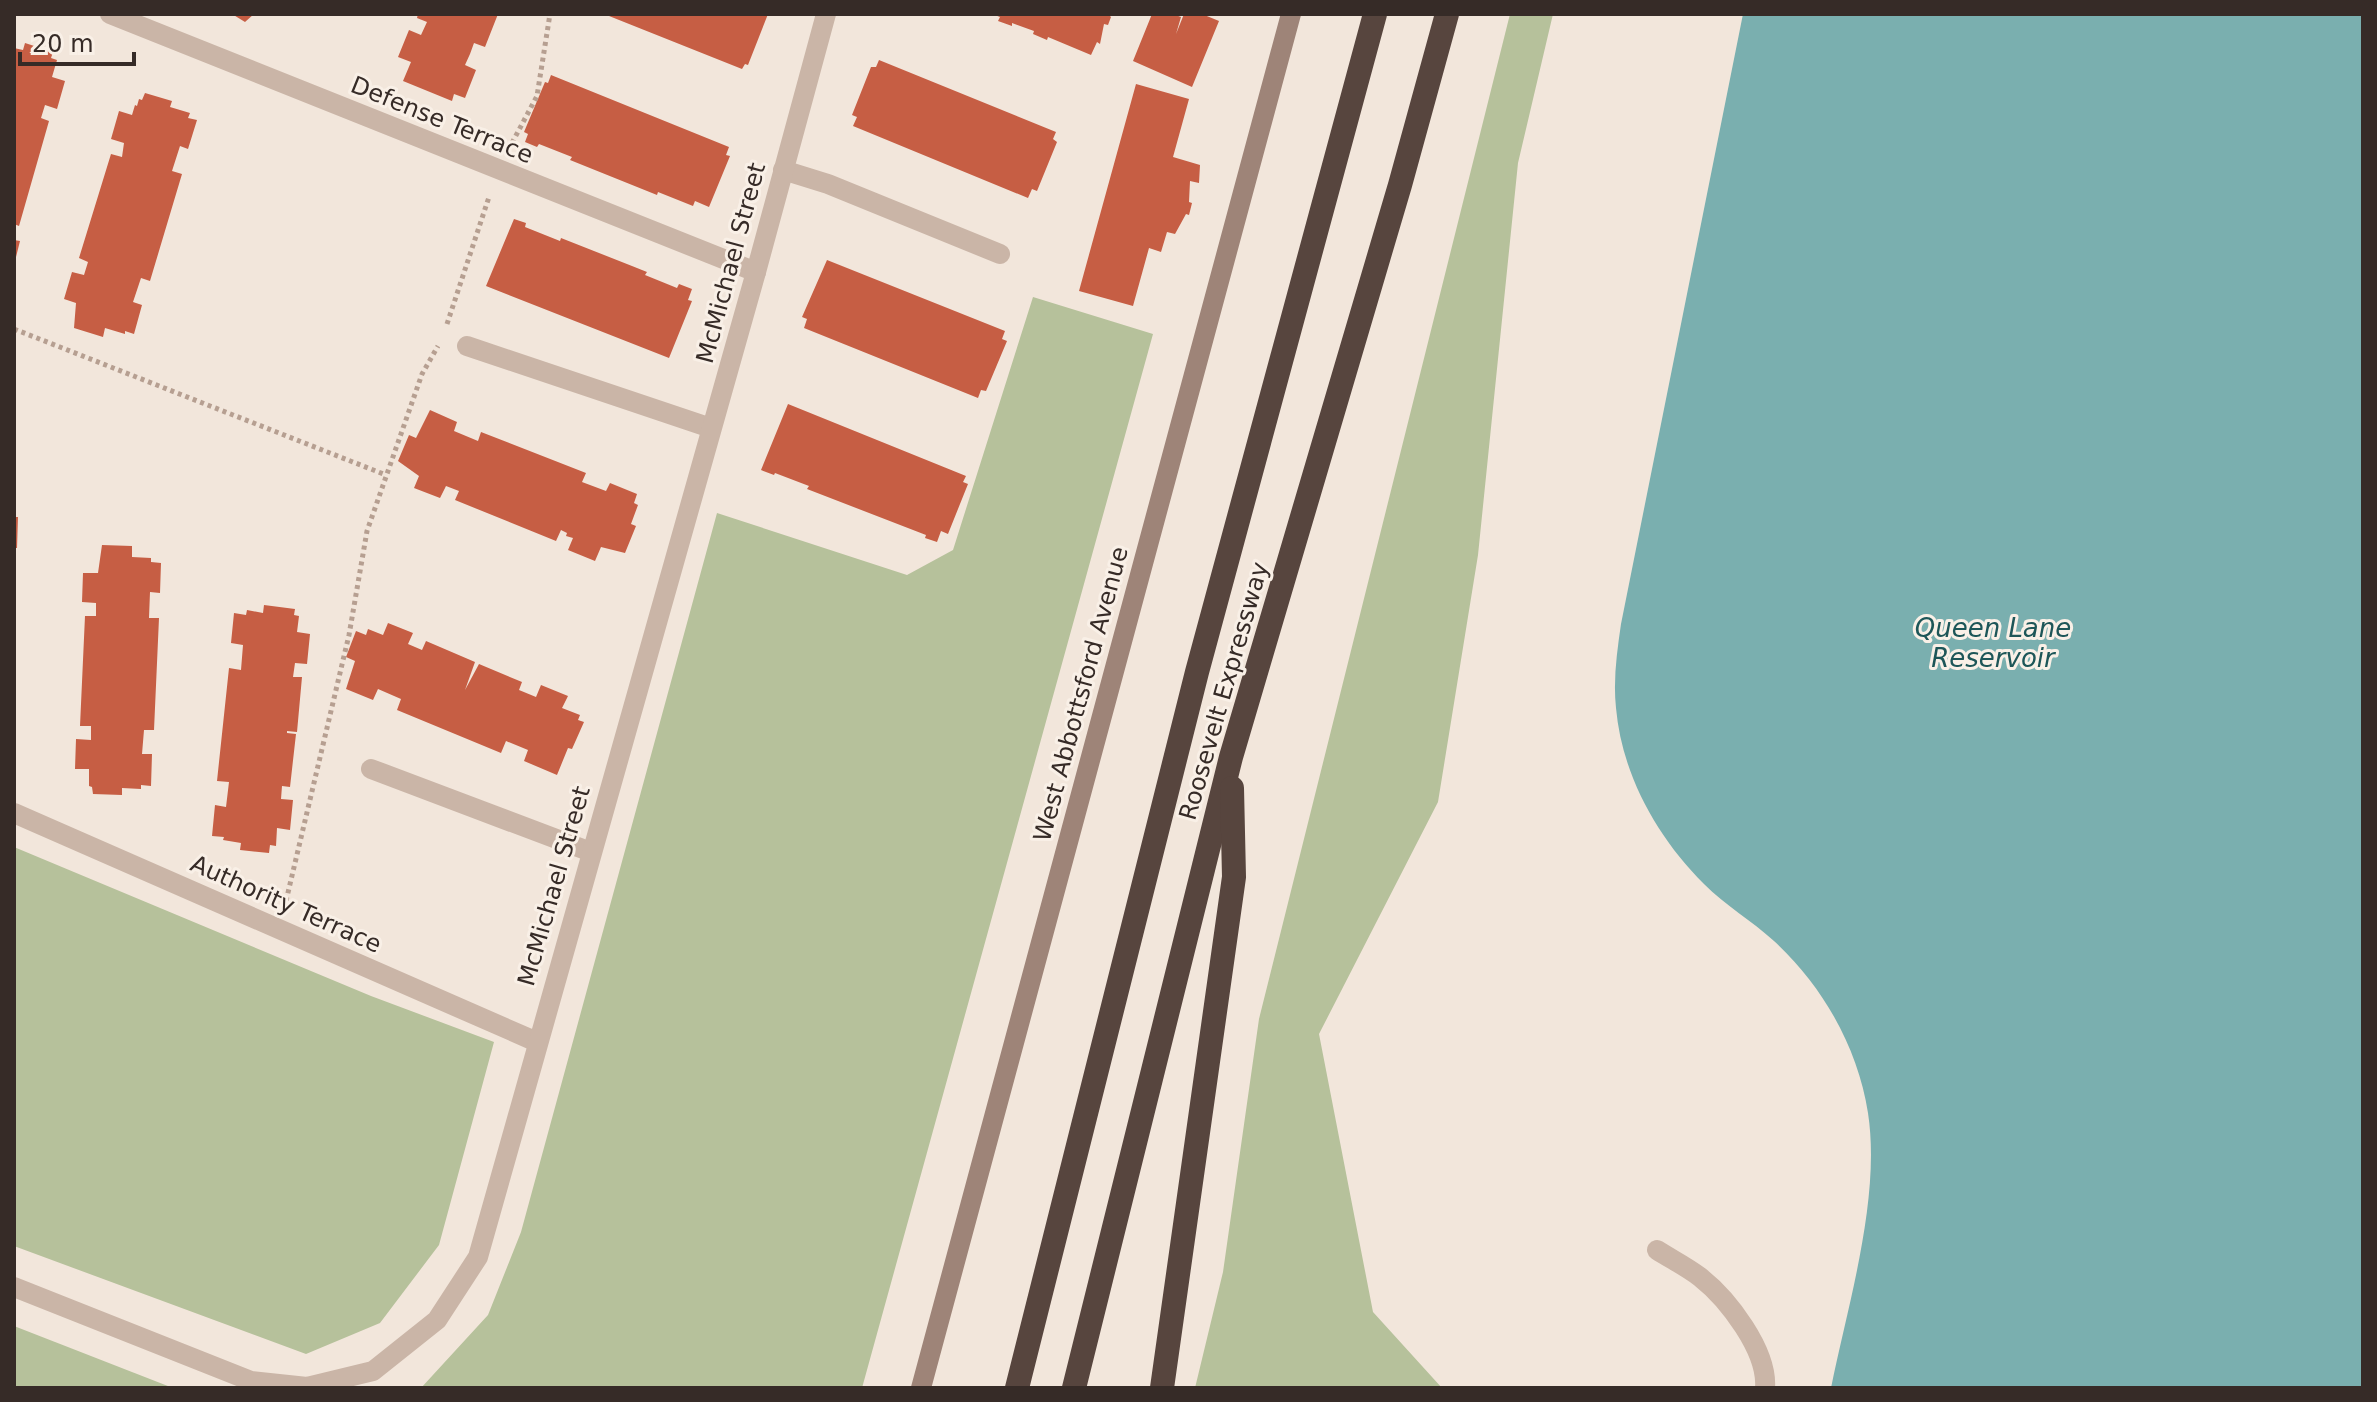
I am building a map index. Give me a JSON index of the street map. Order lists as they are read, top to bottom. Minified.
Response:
{"streets":{"highway":["Roosevelt Expressway"],"street":["Defense Terrace","McMichael Street","West Abbottsford Avenue","Authority Terrace"]},"crossings":[["Defense Terrace","McMichael Street"],["McMichael Street","Authority Terrace"]],"water":["Queen Lane Reservoir"],"scale_bar":"20 m"}
